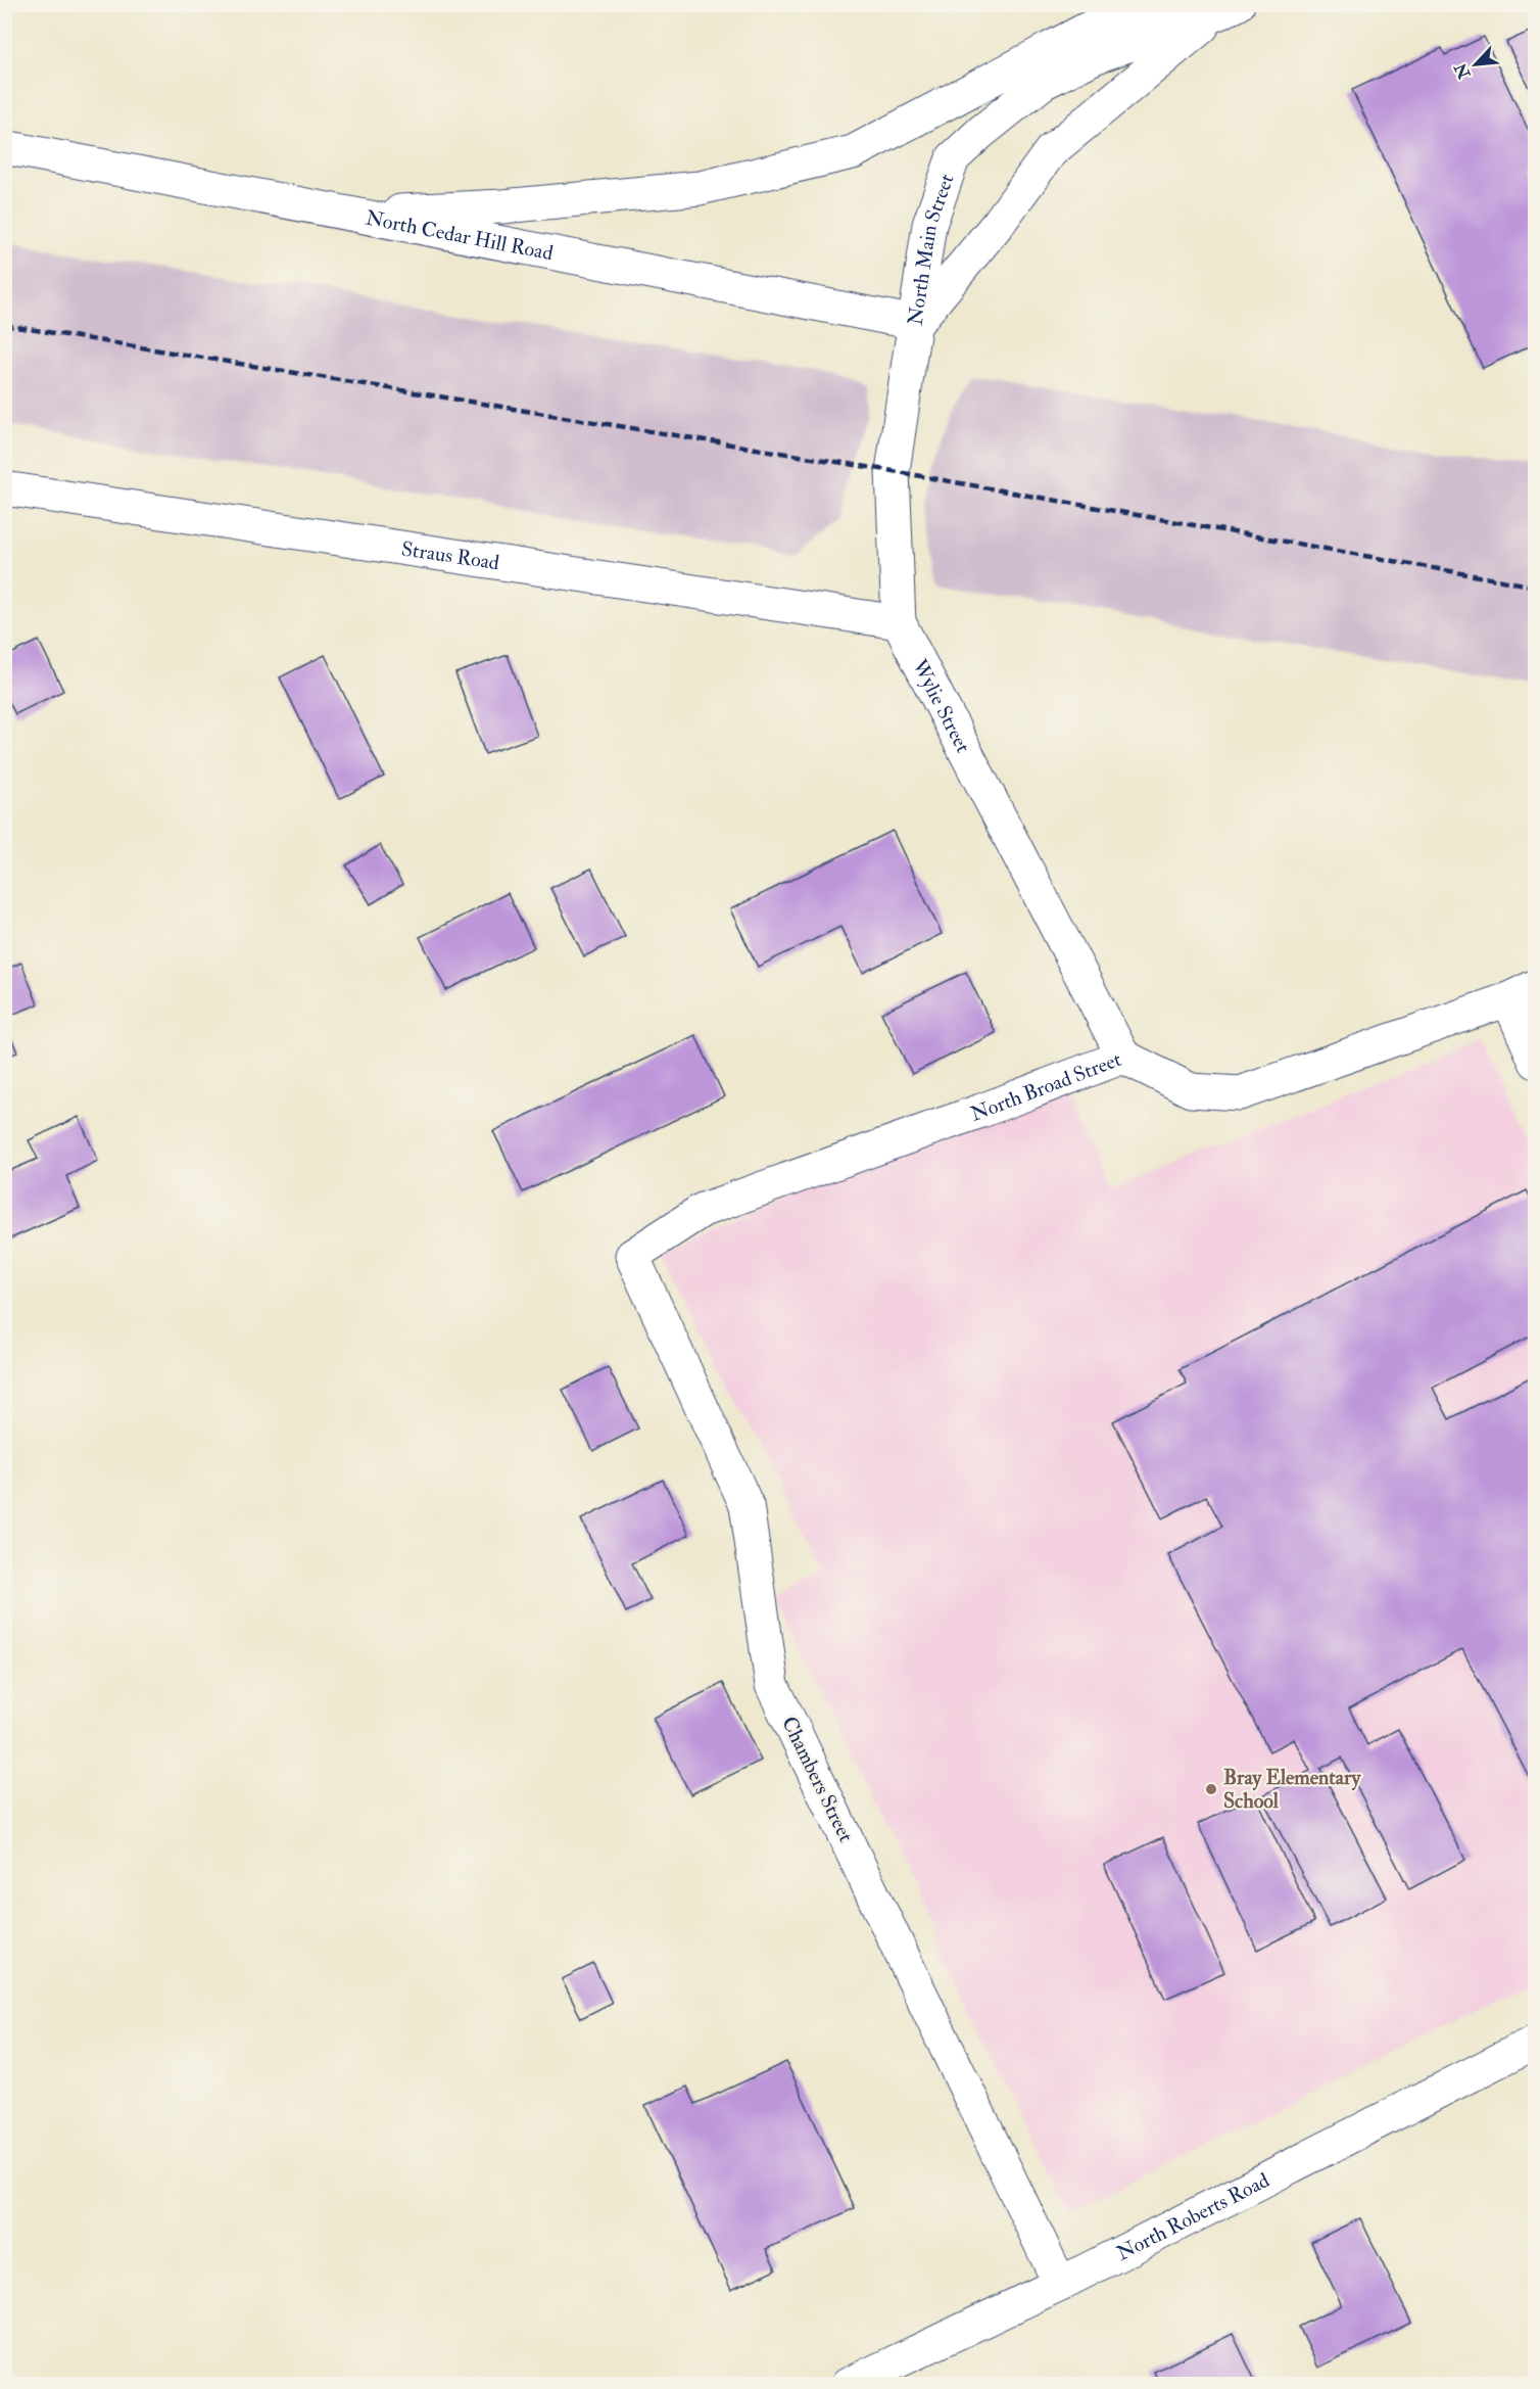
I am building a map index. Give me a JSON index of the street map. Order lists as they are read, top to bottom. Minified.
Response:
{"streets":{"street":["North Cedar Hill Road","North Main Street","Straus Road","Wylie Street","North Broad Street","Chambers Street","North Roberts Road"]},"crossings":[["North Cedar Hill Road","North Main Street"],["North Cedar Hill Road","Wylie Street"],["North Main Street","Wylie Street"],["Straus Road","Wylie Street"],["Wylie Street","North Broad Street"],["North Broad Street","Chambers Street"],["Chambers Street","North Roberts Road"]],"places":["Bray Elementary School"],"north":"bottom left"}
